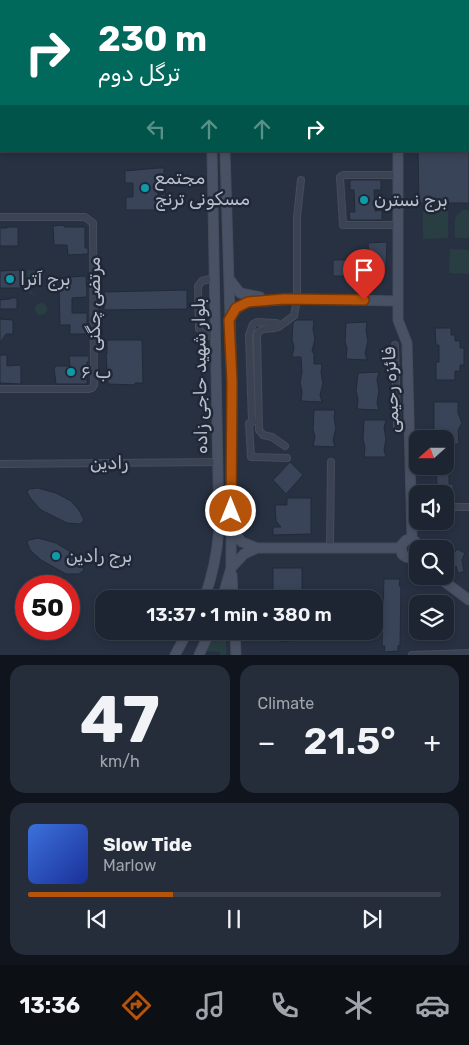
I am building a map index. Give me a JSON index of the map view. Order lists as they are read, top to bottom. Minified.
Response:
{"streets":{"main road":["بلوار شهید حاجی زاده","فائزه رحیمی"],"street":["مرتضی چگنی","رادین"]},"crossings":[["بلوار شهید حاجی زاده","رادین"]],"places":["مجتمع مسکونی ترنج","برج نسترن","برج آترا","ب ۶","برج رادین"],"north":"left","page":{"turn":["230 m","ترگل دوم"],"limit":"50","trip":"13:37 · 1 min · 380 m","tile":[["47","km/h"],"Climate"],"heat":["−","21.5°","+"],"song":["Slow Tide","Marlow"],"tabs":"13:36"}}
